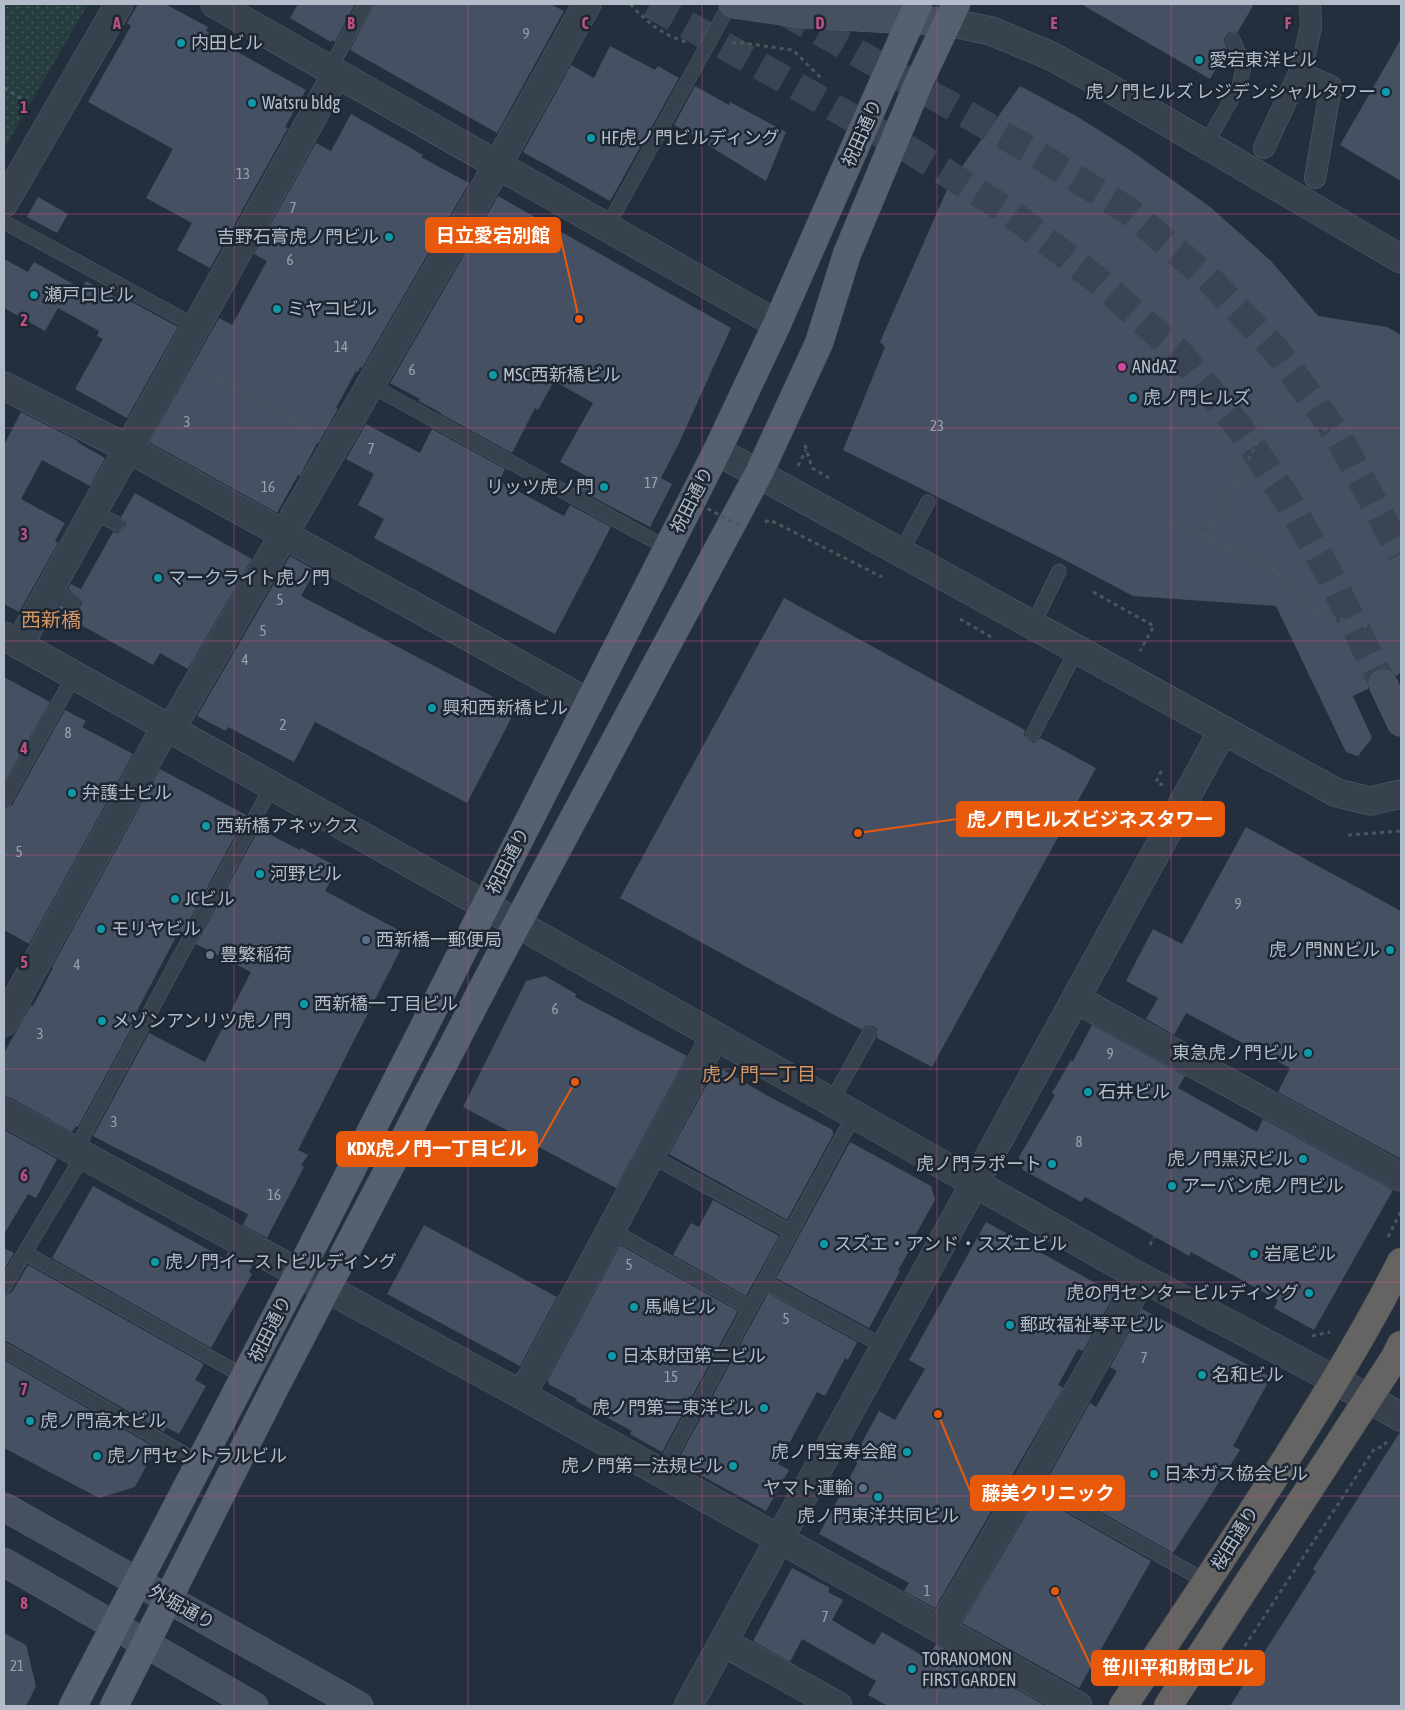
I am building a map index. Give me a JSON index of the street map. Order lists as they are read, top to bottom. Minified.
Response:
{"streets":{"highway":["桜田通り"],"main road":["祝田通り","外堀通り"]},"crossings":[["祝田通り","外堀通り"]],"districts":["西新橋","虎ノ門一丁目"],"places":["内田ビル","愛宕東洋ビル","虎ノ門ヒルズ レジデンシャルタワー","Watsru bldg","HF虎ノ門ビルディング","吉野石膏虎ノ門ビル","瀬戸口ビル","ミヤコビル","日立愛宕別館","ANdAZ","MSC西新橋ビル","虎ノ門ヒルズ","リッツ虎ノ門","マークライト虎ノ門","興和西新橋ビル","弁護士ビル","西新橋アネックス","虎ノ門ヒルズビジネスタワー","河野ビル","JCビル","モリヤビル","西新橋一郵便局","虎ノ門NNビル","豊繁稲荷","西新橋一丁目ビル","メゾンアンリツ虎ノ門","東急虎ノ門ビル","KDX虎ノ門一丁目ビル","石井ビル","虎ノ門黒沢ビル","虎ノ門ラポート","アーバン虎ノ門ビル","スズエ・アンド・スズエビル","岩尾ビル","虎ノ門イーストビルディング","虎の門センタービルディング","馬嶋ビル","郵政福祉琴平ビル","日本財団第二ビル","名和ビル","虎ノ門第二東洋ビル","藤美クリニック","虎ノ門高木ビル","虎ノ門宝寿会館","虎ノ門セントラルビル","虎ノ門第一法規ビル","日本ガス協会ビル","ヤマト運輸","虎ノ門東洋共同ビル","笹川平和財団ビル","TORANOMON FIRST GARDEN"],"house_numbers":["9","13","7","6","14","6","3","23","7","17","16","5","5","4","2","8","5","9","4","6","3","9","3","8","16","5","5","7","15","1","7","21"],"grid":{"columns":["A","B","C","D","E","F"],"rows":["1","2","3","4","5","6","7","8"]}}
